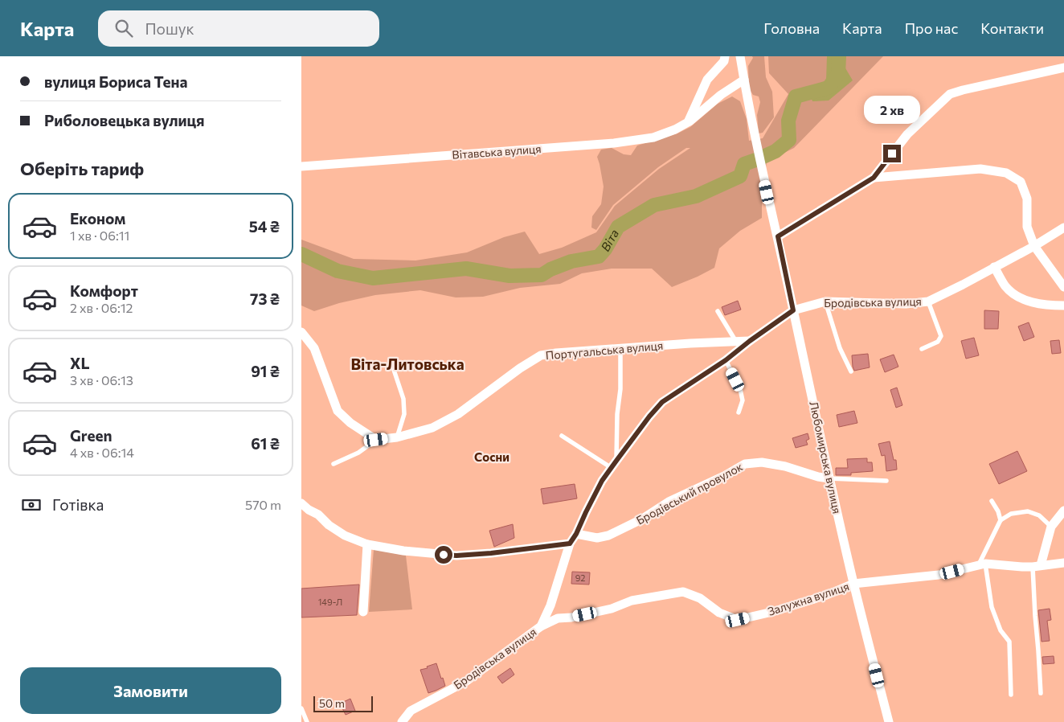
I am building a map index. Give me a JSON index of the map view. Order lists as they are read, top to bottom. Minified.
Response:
{"streets":{"street":["Вітавська вулиця","Бродівська вулиця","Португальська вулиця","Любомирська вулиця","Бродівський провулок","Залужна вулиця"]},"crossings":[["Вітавська вулиця","Любомирська вулиця"],["Бродівська вулиця","Португальська вулиця"],["Бродівська вулиця","Любомирська вулиця"],["Бродівська вулиця","Бродівський провулок"],["Бродівська вулиця","Залужна вулиця"],["Любомирська вулиця","Бродівський провулок"],["Любомирська вулиця","Залужна вулиця"]],"districts":["Віта-Литовська","Сосни"],"water":["Віта"],"house_numbers":["92","149-Л"],"scale_bar":"50 m","page":{"header":"Карта","search":"Пошук","nav":["Головна","Карта","Про нас","Контакти"],"banner":["вулиця Бориса Тена","Риболовецька вулиця"],"bubble":"2 хв","heading":"Оберіть тариф","list":[{"name":"Економ","note":"1 хв · 06:11","value":"54 ₴"},{"name":"Комфорт","note":"2 хв · 06:12","value":"73 ₴"},{"name":"XL","note":"3 хв · 06:13","value":"91 ₴"},{"name":"Green","note":"4 хв · 06:14","value":"61 ₴"}],"pay":["Готівка","570 m"],"buttons":"Замовити","scale":"50 m"}}
